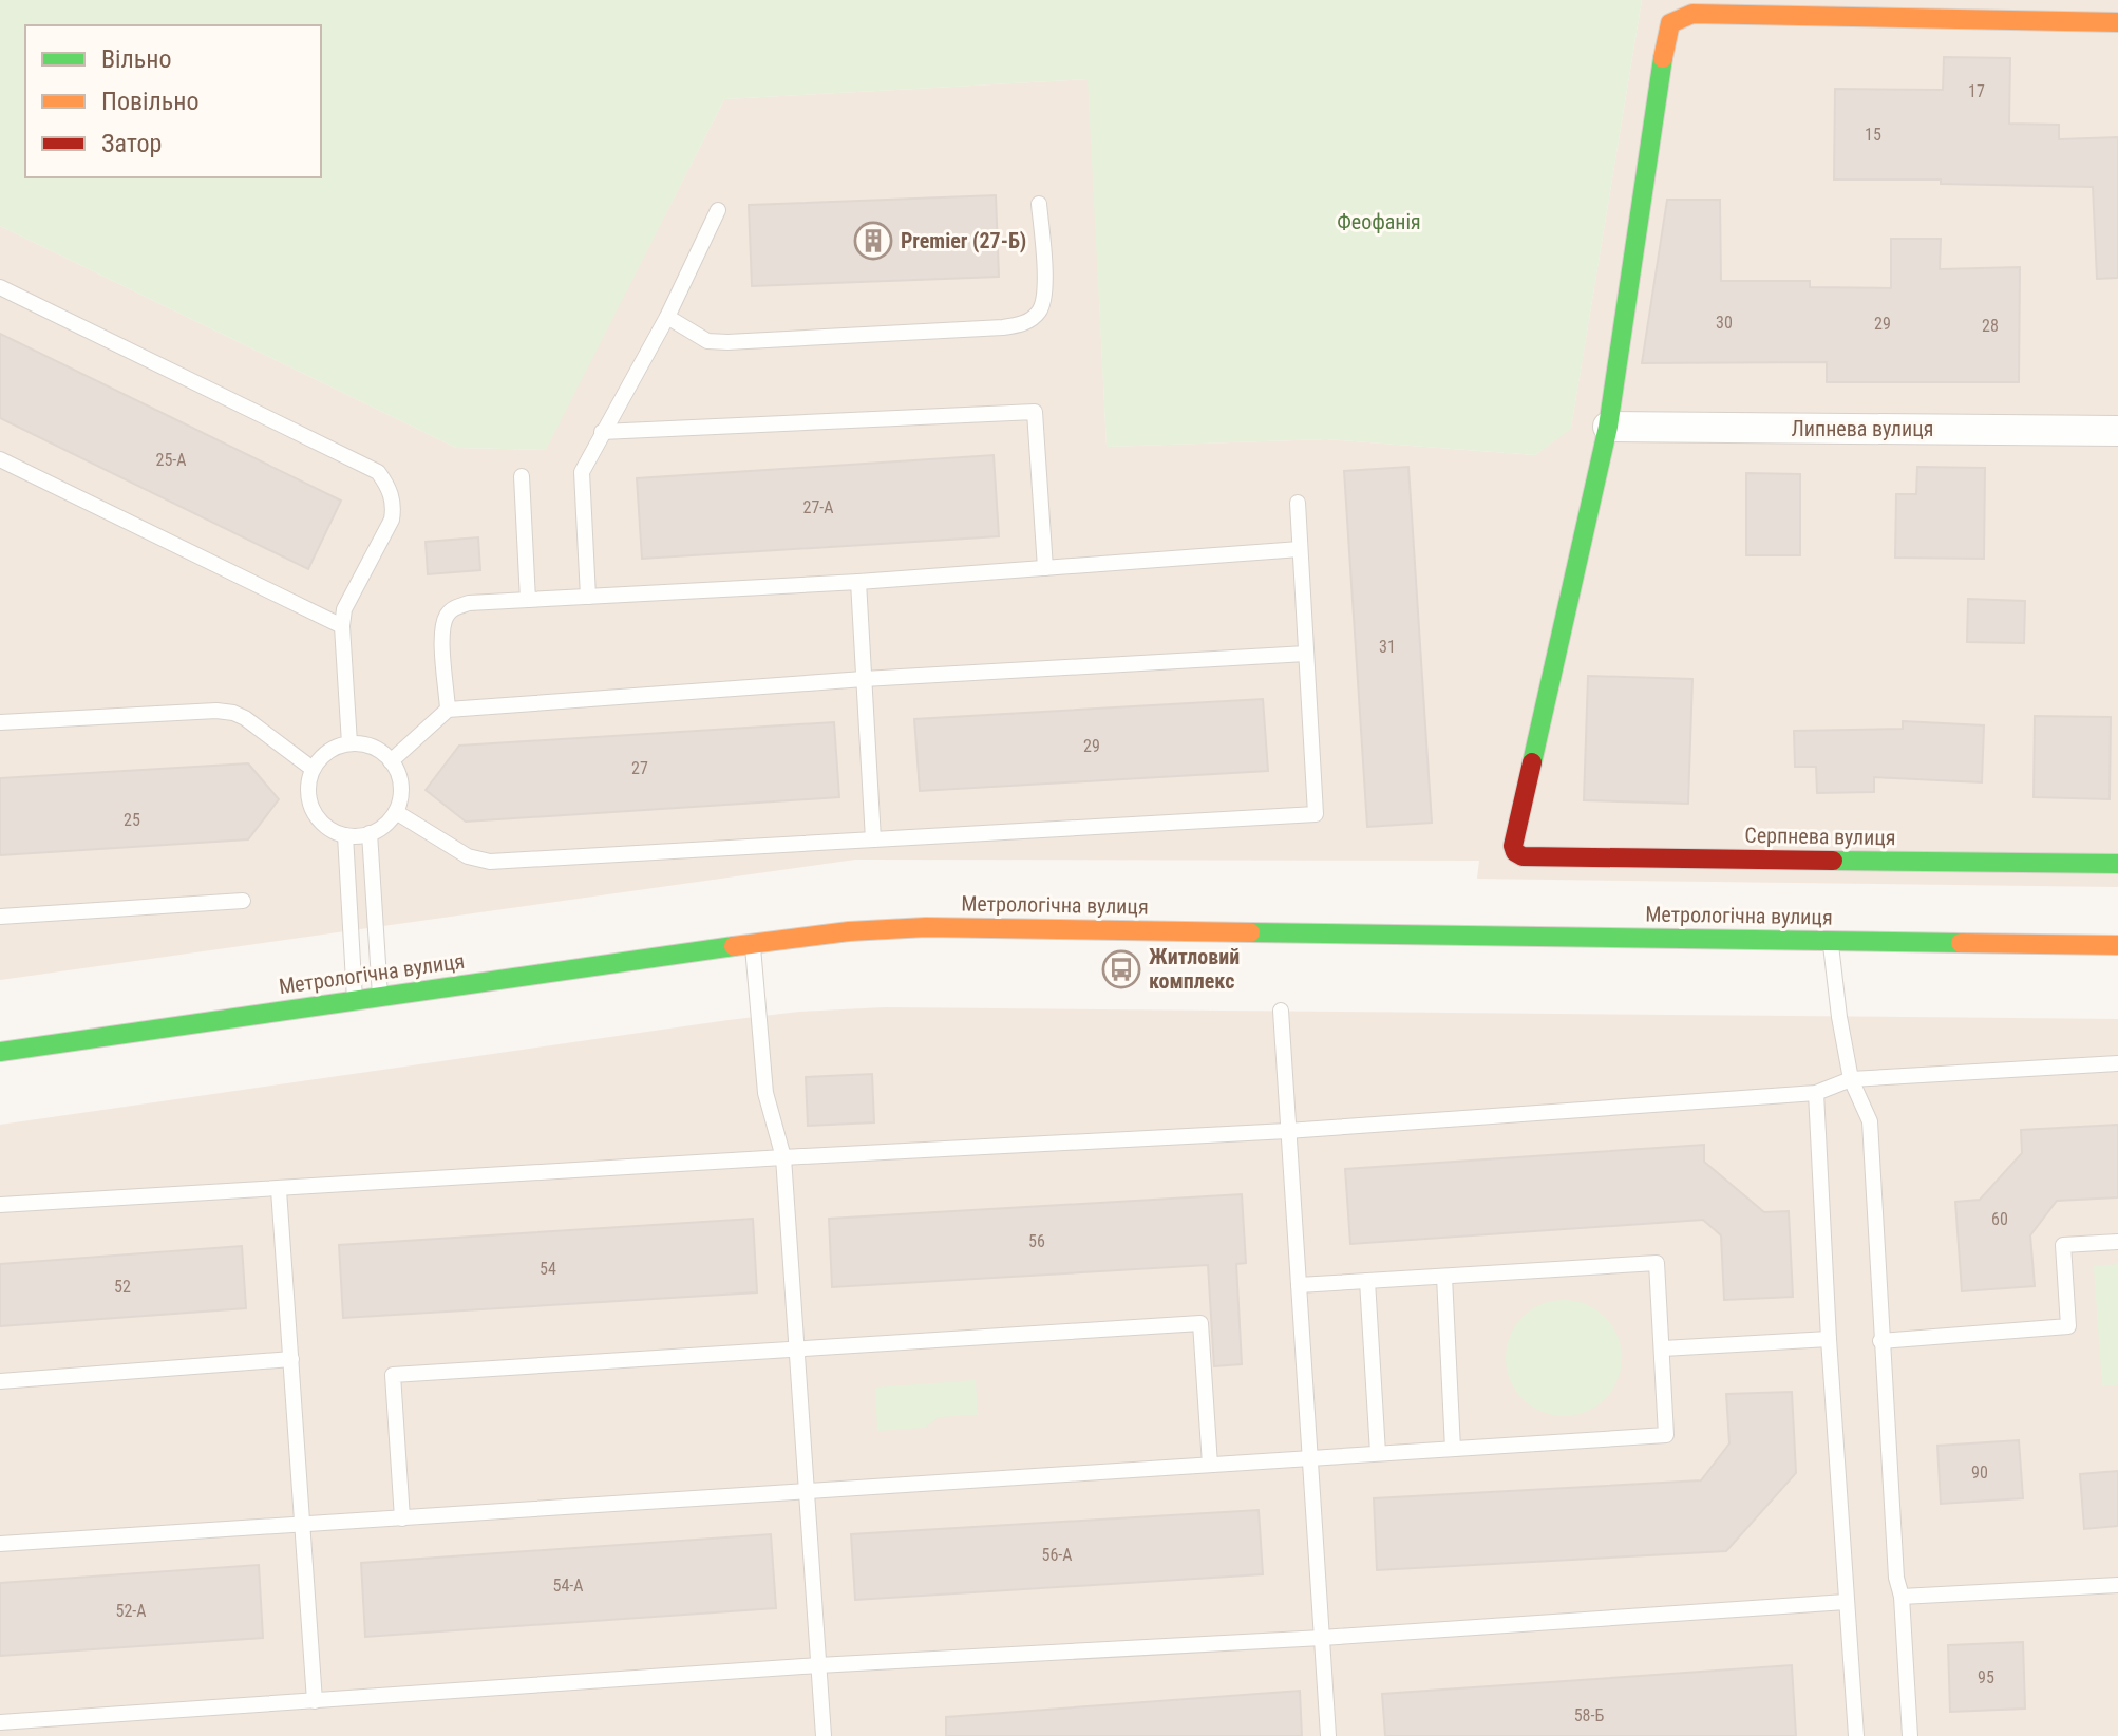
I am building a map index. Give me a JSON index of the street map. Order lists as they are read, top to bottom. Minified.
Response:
{"streets":{"street":["Липнева вулиця","Серпнева вулиця","Метрологічна вулиця"]},"crossings":[["Липнева вулиця","Серпнева вулиця"]],"parks":["Феофанія"],"places":{"building":["Premier (27-Б)"],"bus stop":["Житловий комплекс"]},"house_numbers":["17","15","30","29","28","25-А","27-А","31","29","27","25","60","56","54","52","90","56-А","54-А","52-А","95","58-Б"],"legend":["Вільно","Повільно","Затор"]}
